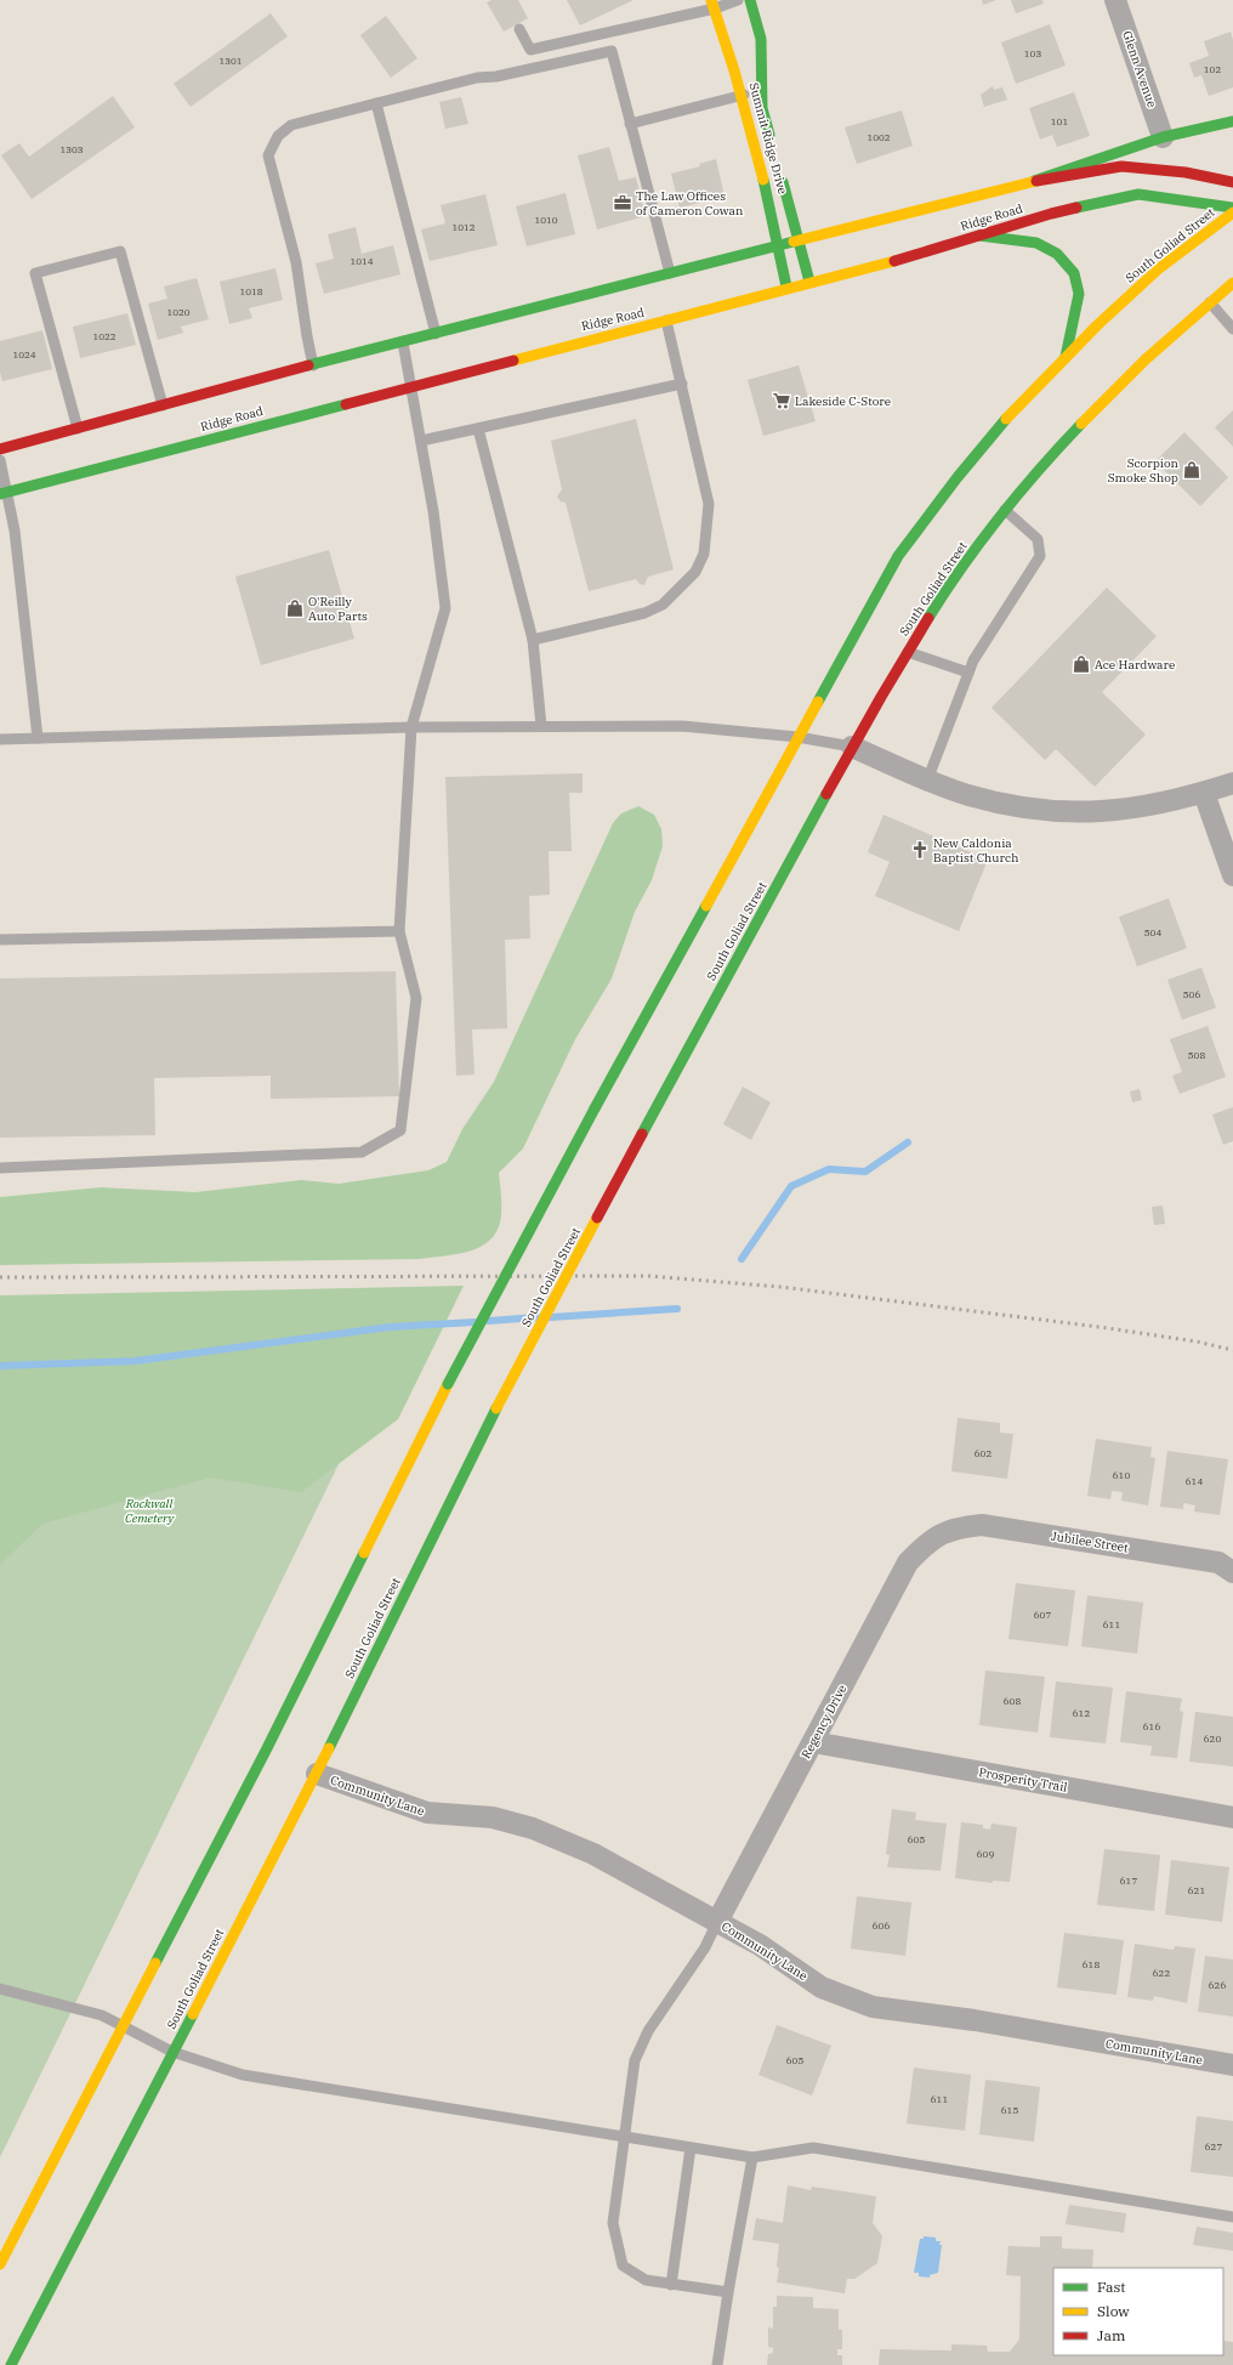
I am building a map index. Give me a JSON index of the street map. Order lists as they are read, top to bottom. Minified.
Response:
{"streets":{"main road":["Summit Ridge Drive","Ridge Road","South Goliad Street"],"street":["Glenn Avenue","Jubilee Street","Regency Drive","Prosperity Trail","Community Lane"]},"crossings":[["Summit Ridge Drive","Ridge Road"],["South Goliad Street","Community Lane"],["Jubilee Street","Regency Drive"],["Regency Drive","Prosperity Trail"],["Regency Drive","Community Lane"]],"parks":["Rockwall Cemetery"],"places":{"office":["The Law Offices of Cameron Cowan"],"supermarket":["Lakeside C-Store"],"shop":["Scorpion Smoke Shop","O'Reilly Auto Parts","Ace Hardware"],"church":["New Caldonia Baptist Church"]},"house_numbers":["103","1301","102","101","1002","1303","1010","1012","1014","1018","1020","1022","1024","504","506","508","602","610","614","607","611","608","612","616","620","605","609","617","621","606","618","622","626","605","611","615","627"],"legend":["Fast","Slow","Jam"]}
